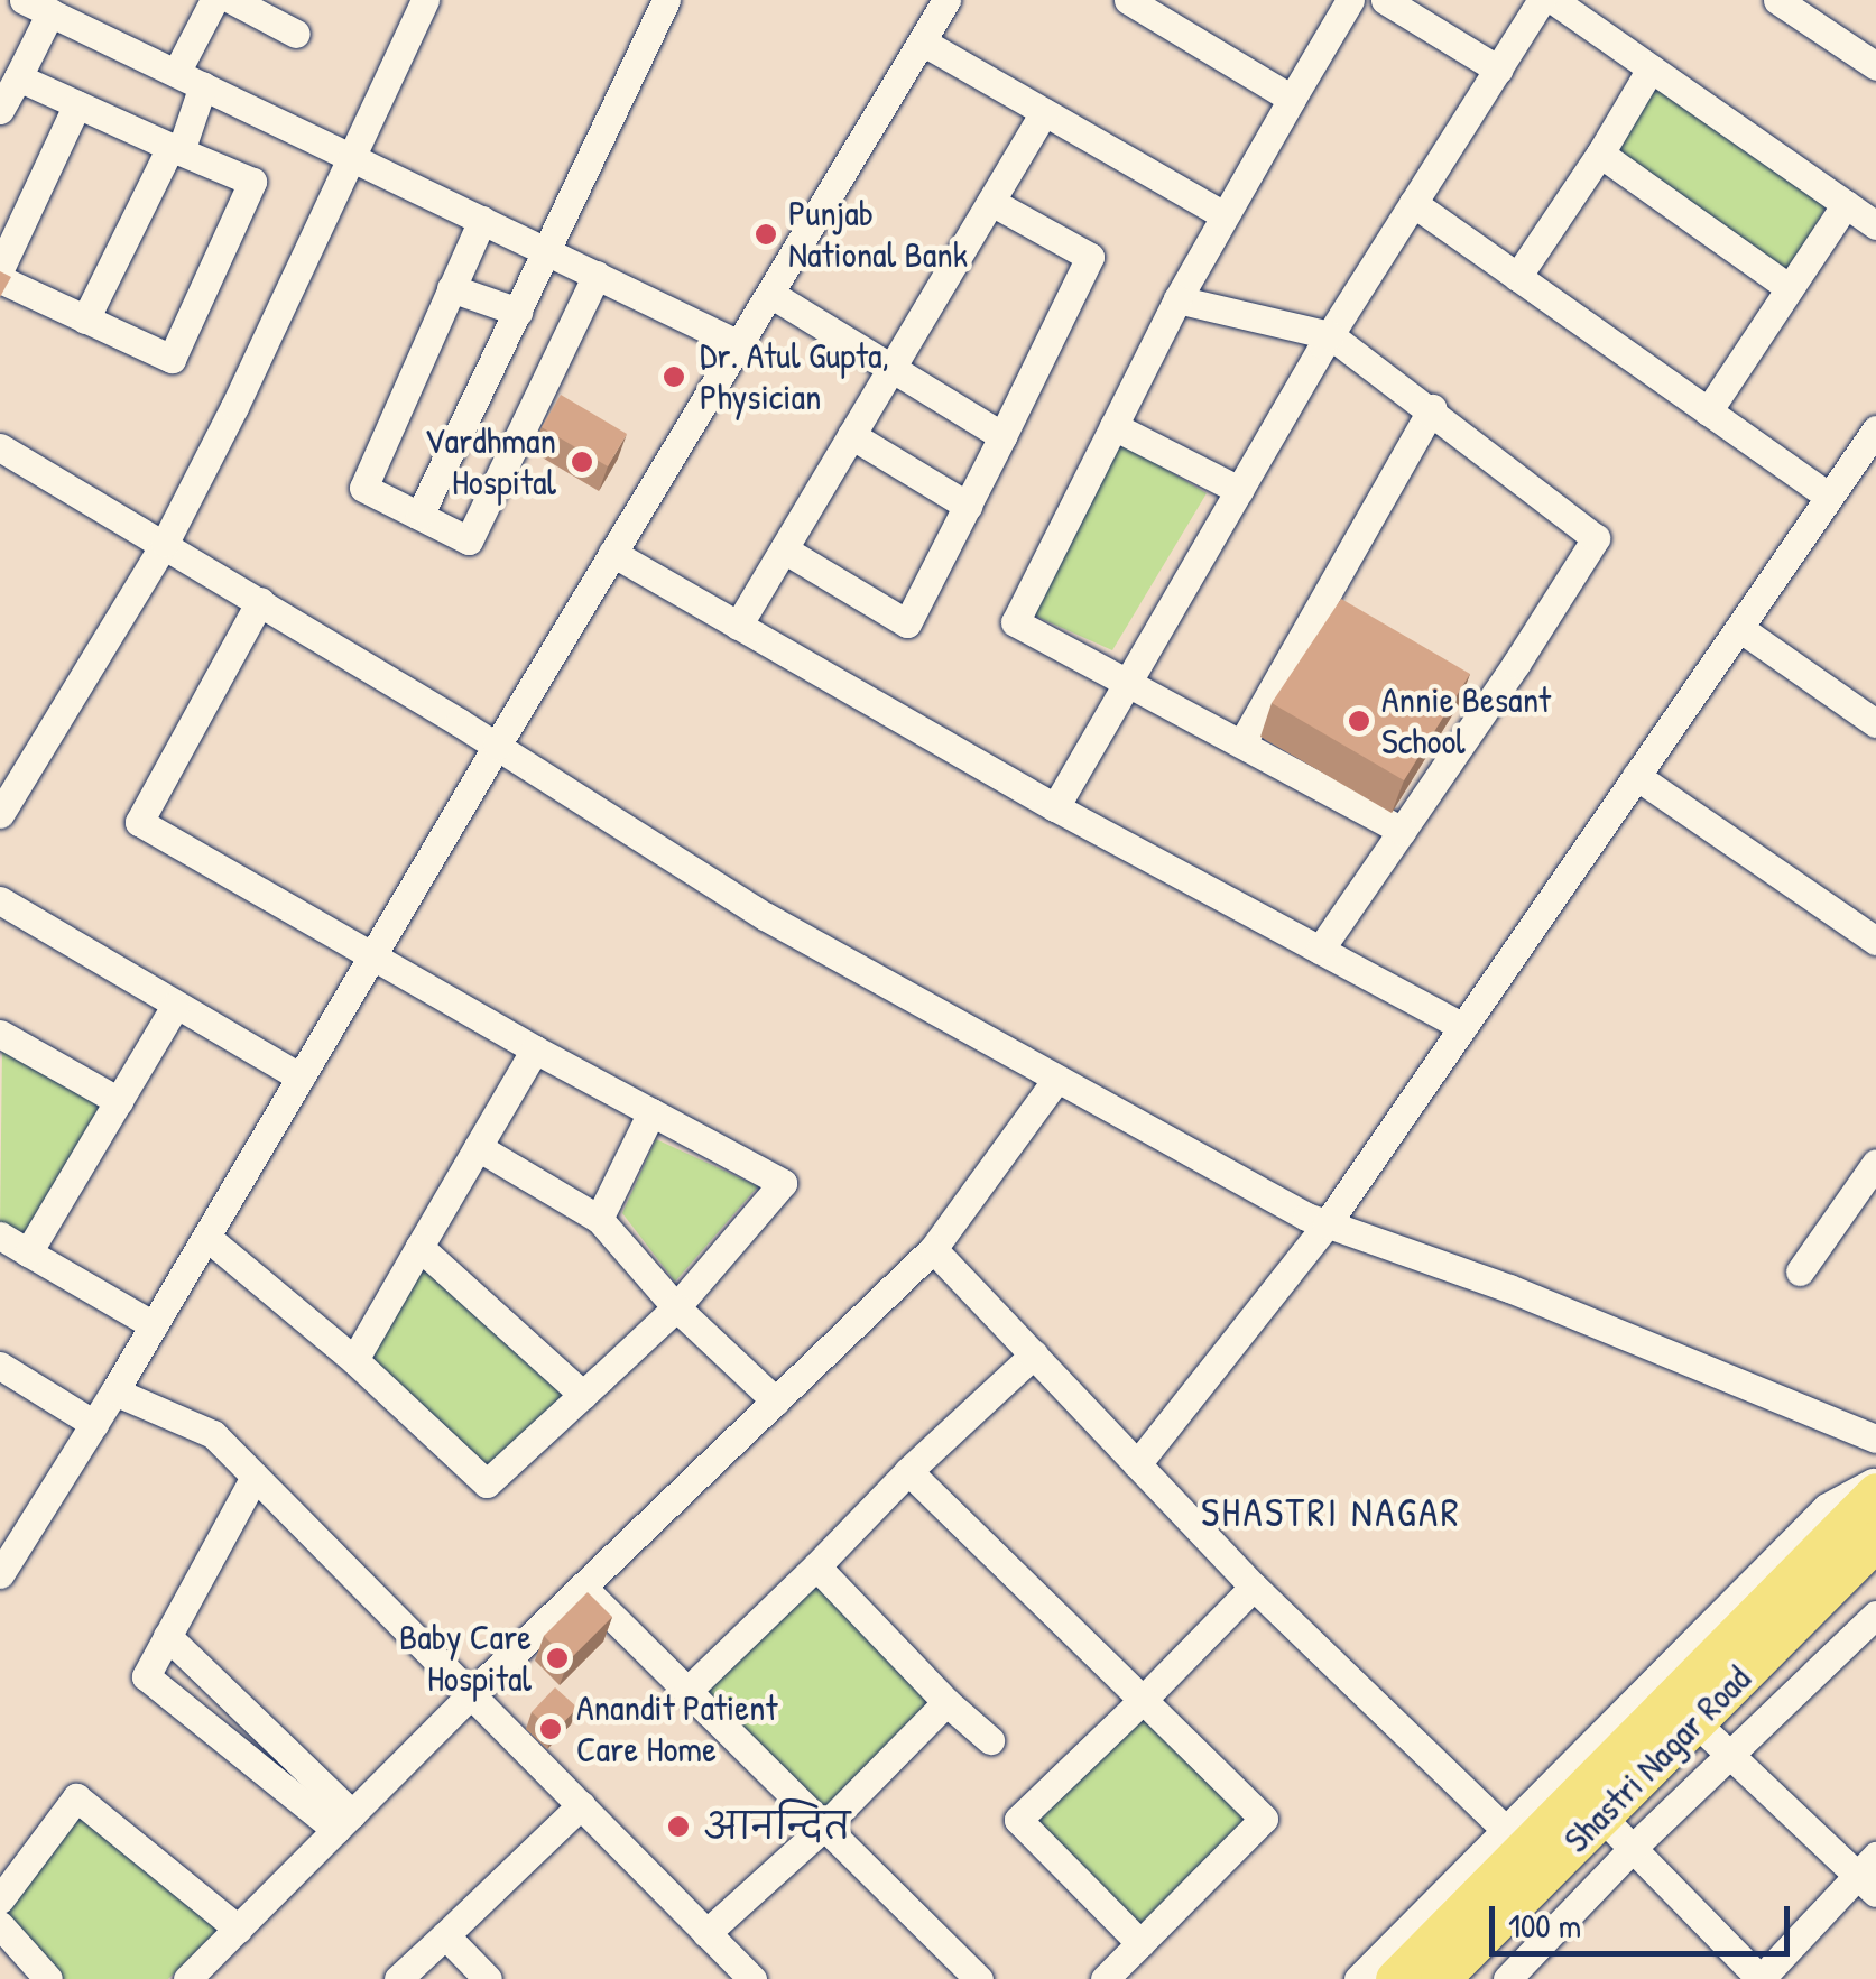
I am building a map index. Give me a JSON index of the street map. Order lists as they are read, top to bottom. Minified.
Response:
{"streets":{"highway":["Shastri Nagar Road"]},"districts":["SHASTRI NAGAR"],"places":["Punjab National Bank","Dr. Atul Gupta, Physician","Vardhman Hospital","Annie Besant School","Baby Care Hospital","Anandit Patient Care Home","आनन्दित"],"scale_bar":"100 m"}
